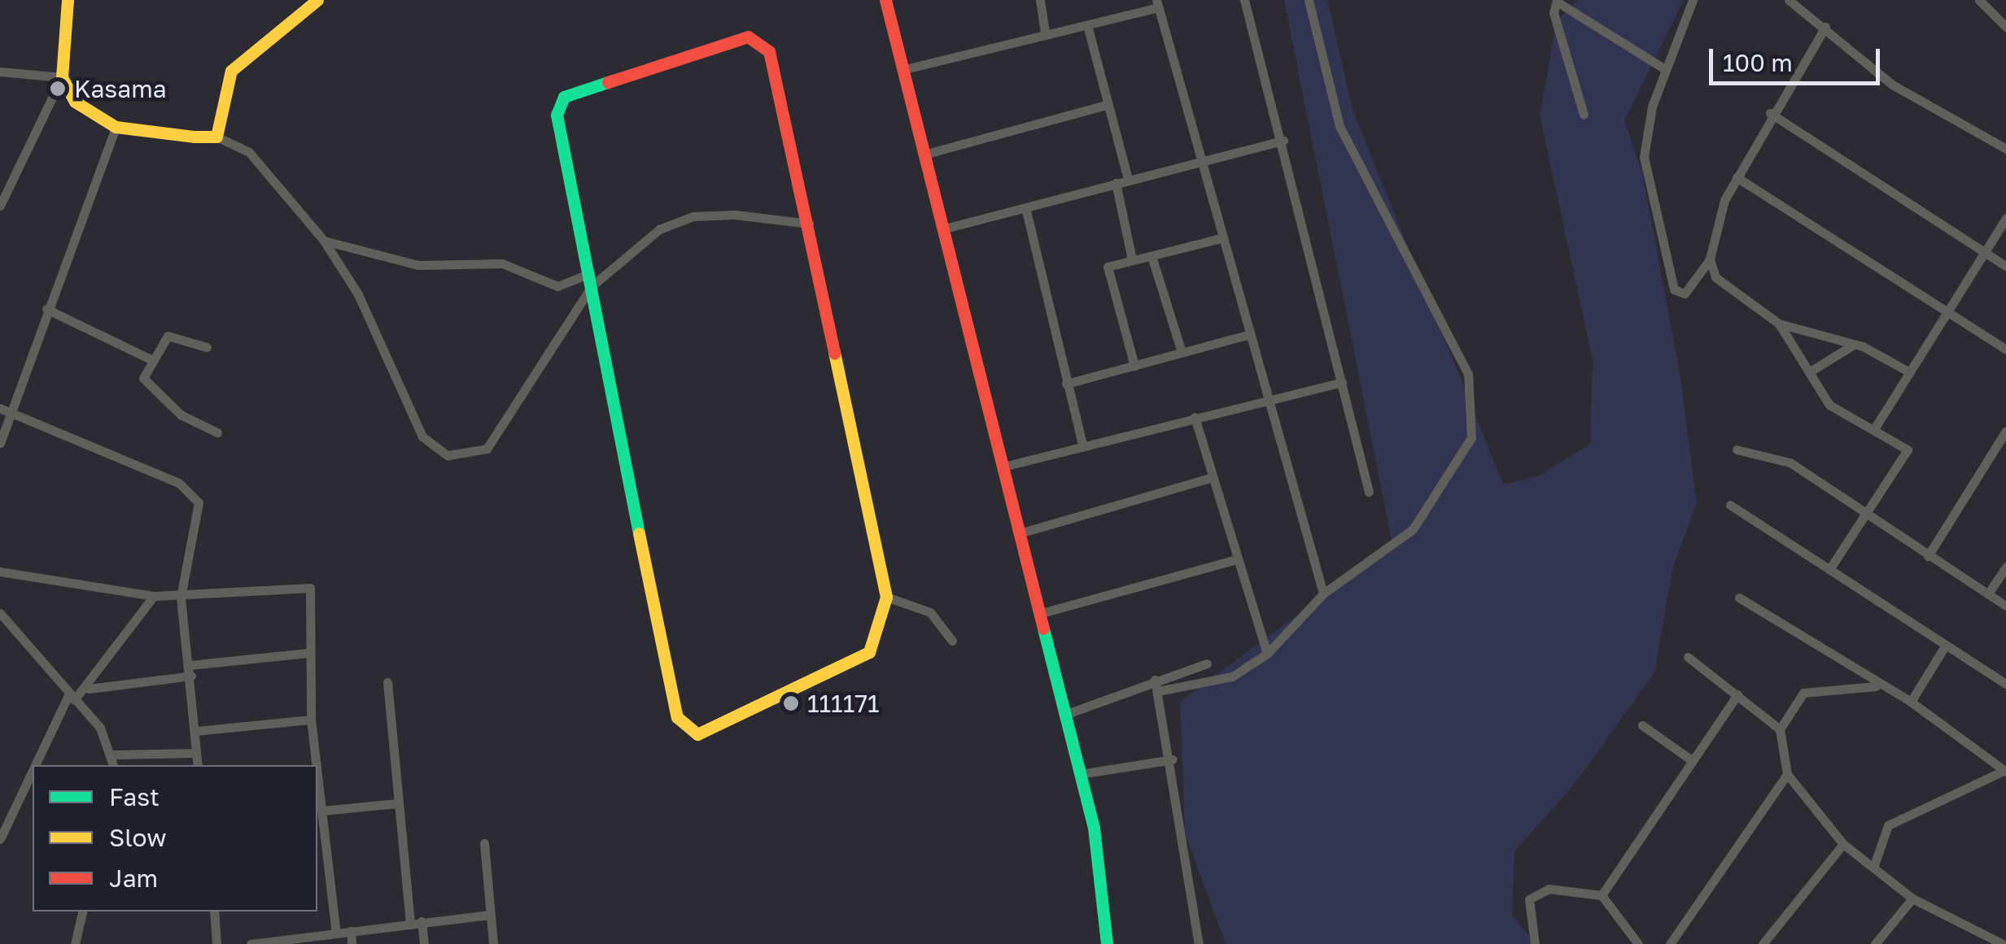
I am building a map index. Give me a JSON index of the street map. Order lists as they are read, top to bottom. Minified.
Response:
{"places":["Kasama","111171"],"legend":["Fast","Slow","Jam"],"scale_bar":"100 m"}
